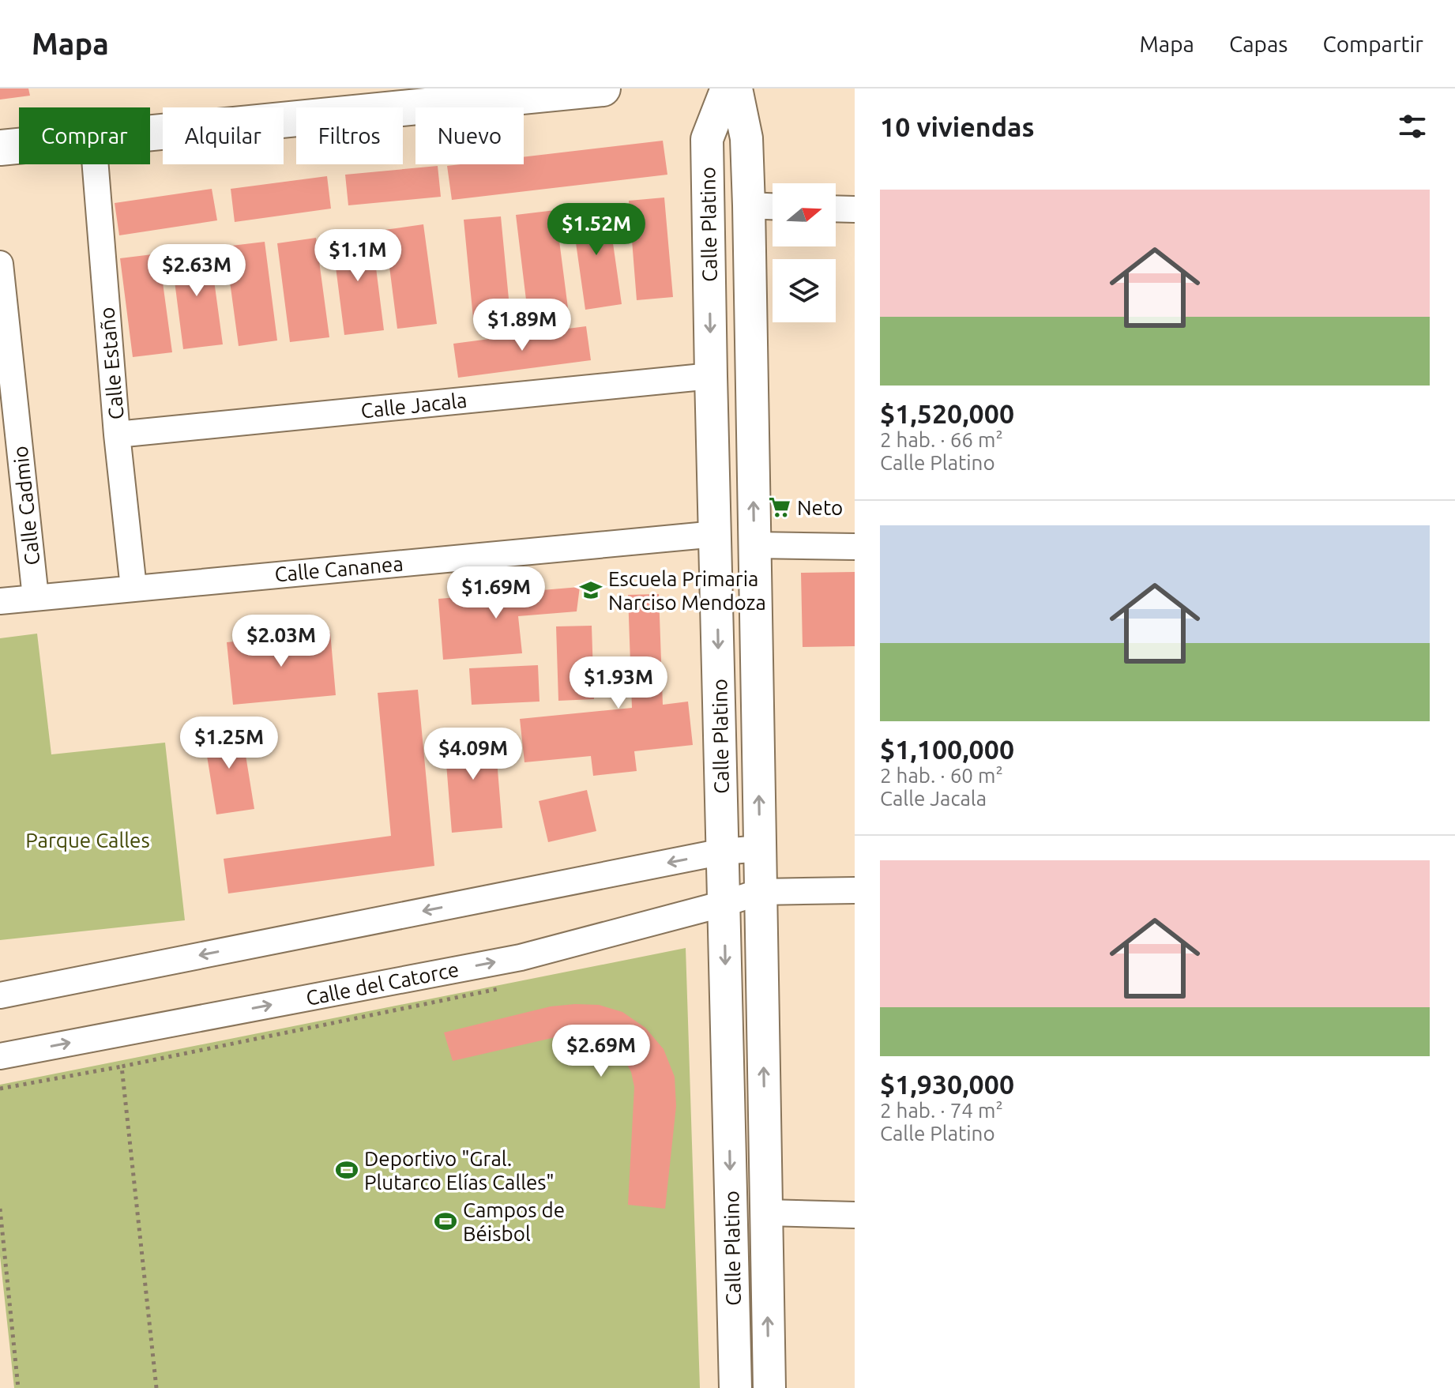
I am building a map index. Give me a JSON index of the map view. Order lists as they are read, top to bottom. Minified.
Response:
{"streets":{"street":["Calle Platino","Calle Estaño","Calle Jacala","Calle Cadmio","Calle Cananea","Calle del Catorce"]},"crossings":[["Calle Platino","Calle Jacala"],["Calle Platino","Calle Cananea"],["Calle Platino","Calle del Catorce"],["Calle Estaño","Calle Jacala"],["Calle Estaño","Calle Cananea"],["Calle Cadmio","Calle Cananea"]],"parks":["Parque Calles"],"places":{"supermarket":["Neto"],"school or university":["Escuela Primaria Narciso Mendoza"],"sports":["Deportivo \"Gral. Plutarco Elías Calles\"","Campos de Béisbol"]},"north":"right","page":{"header":"Mapa","nav":["Mapa","Capas","Compartir"],"heading":"10 viviendas","chip":["Comprar","Alquilar","Filtros","Nuevo"],"list":[{"name":"$1,520,000","note":"2 hab. · 66 m² · Calle Platino"},{"name":"$1,100,000","note":"2 hab. · 60 m² · Calle Jacala"},{"name":"$1,930,000","note":"2 hab. · 74 m² · Calle Platino"}],"price":["$1.52M","$1.1M","$2.63M","$1.89M","$1.69M","$2.03M","$1.93M","$1.25M","$4.09M","$2.69M"]}}
